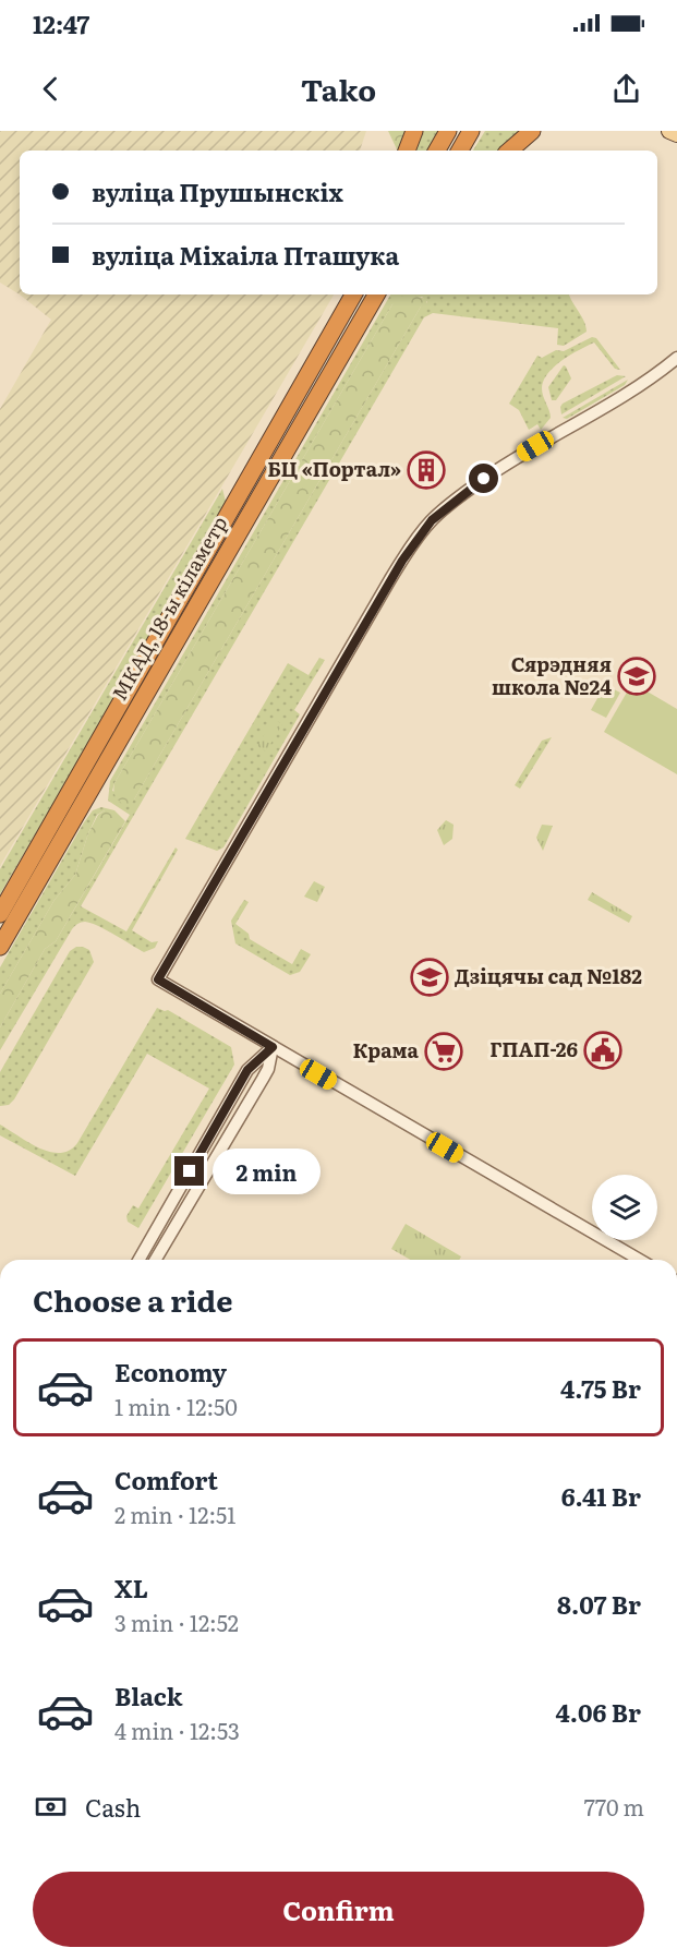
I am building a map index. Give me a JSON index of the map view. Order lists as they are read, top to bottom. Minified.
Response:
{"streets":{"highway":["МКАД, 18-ы кіламетр"]},"places":{"building":["БЦ «Портал»"],"school or university":["Сярэдняя школа №24","Дзіцячы сад №182"],"public building":["ГПАП-26"],"supermarket":["Крама"]},"page":{"status":"12:47","header":"Tako","banner":["вуліца Прушынскіх","вуліца Міхаіла Пташука"],"bubble":"2 min","heading":"Choose a ride","list":[{"name":"Economy","note":"1 min · 12:50","value":"4.75 Br"},{"name":"Comfort","note":"2 min · 12:51","value":"6.41 Br"},{"name":"XL","note":"3 min · 12:52","value":"8.07 Br"},{"name":"Black","note":"4 min · 12:53","value":"4.06 Br"}],"pay":["Cash","770 m"],"buttons":"Confirm"}}
